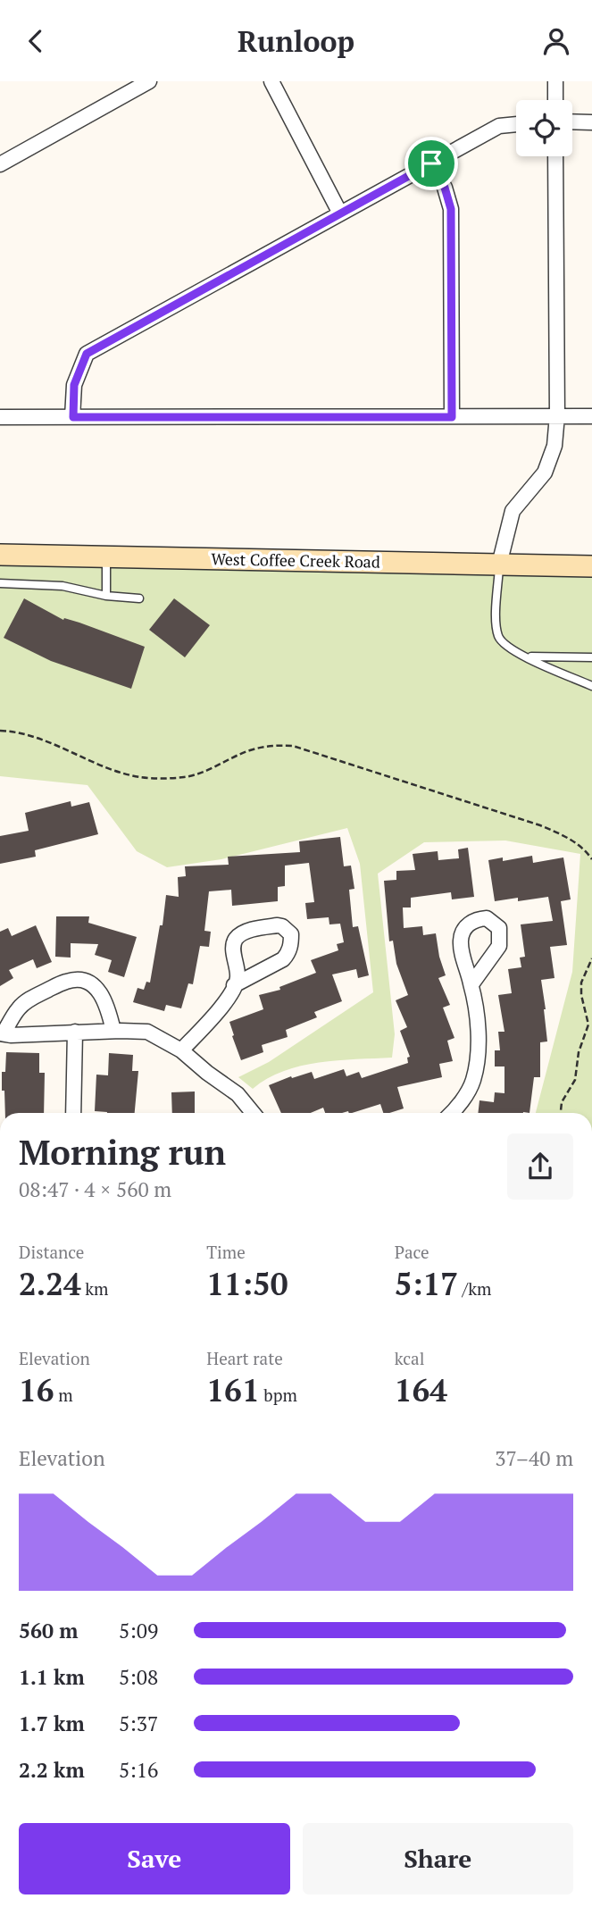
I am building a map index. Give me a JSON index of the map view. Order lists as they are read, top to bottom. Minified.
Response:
{"streets":{"street":["West Coffee Creek Road"]},"page":{"header":"Runloop","heading":["Morning run","08:47 · 4 × 560 m"],"stats":[["Distance","2.24 km"],["Time","11:50"],["Pace","5:17 /km"],["Elevation","16 m"],["Heart rate","161 bpm"],["kcal","164"]],"chart":["Elevation","37–40 m"],"list":[{"name":"560 m","note":"5:09"},{"name":"1.1 km","note":"5:08"},{"name":"1.7 km","note":"5:37"},{"name":"2.2 km","note":"5:16"}],"buttons":["Save","Share"]}}
